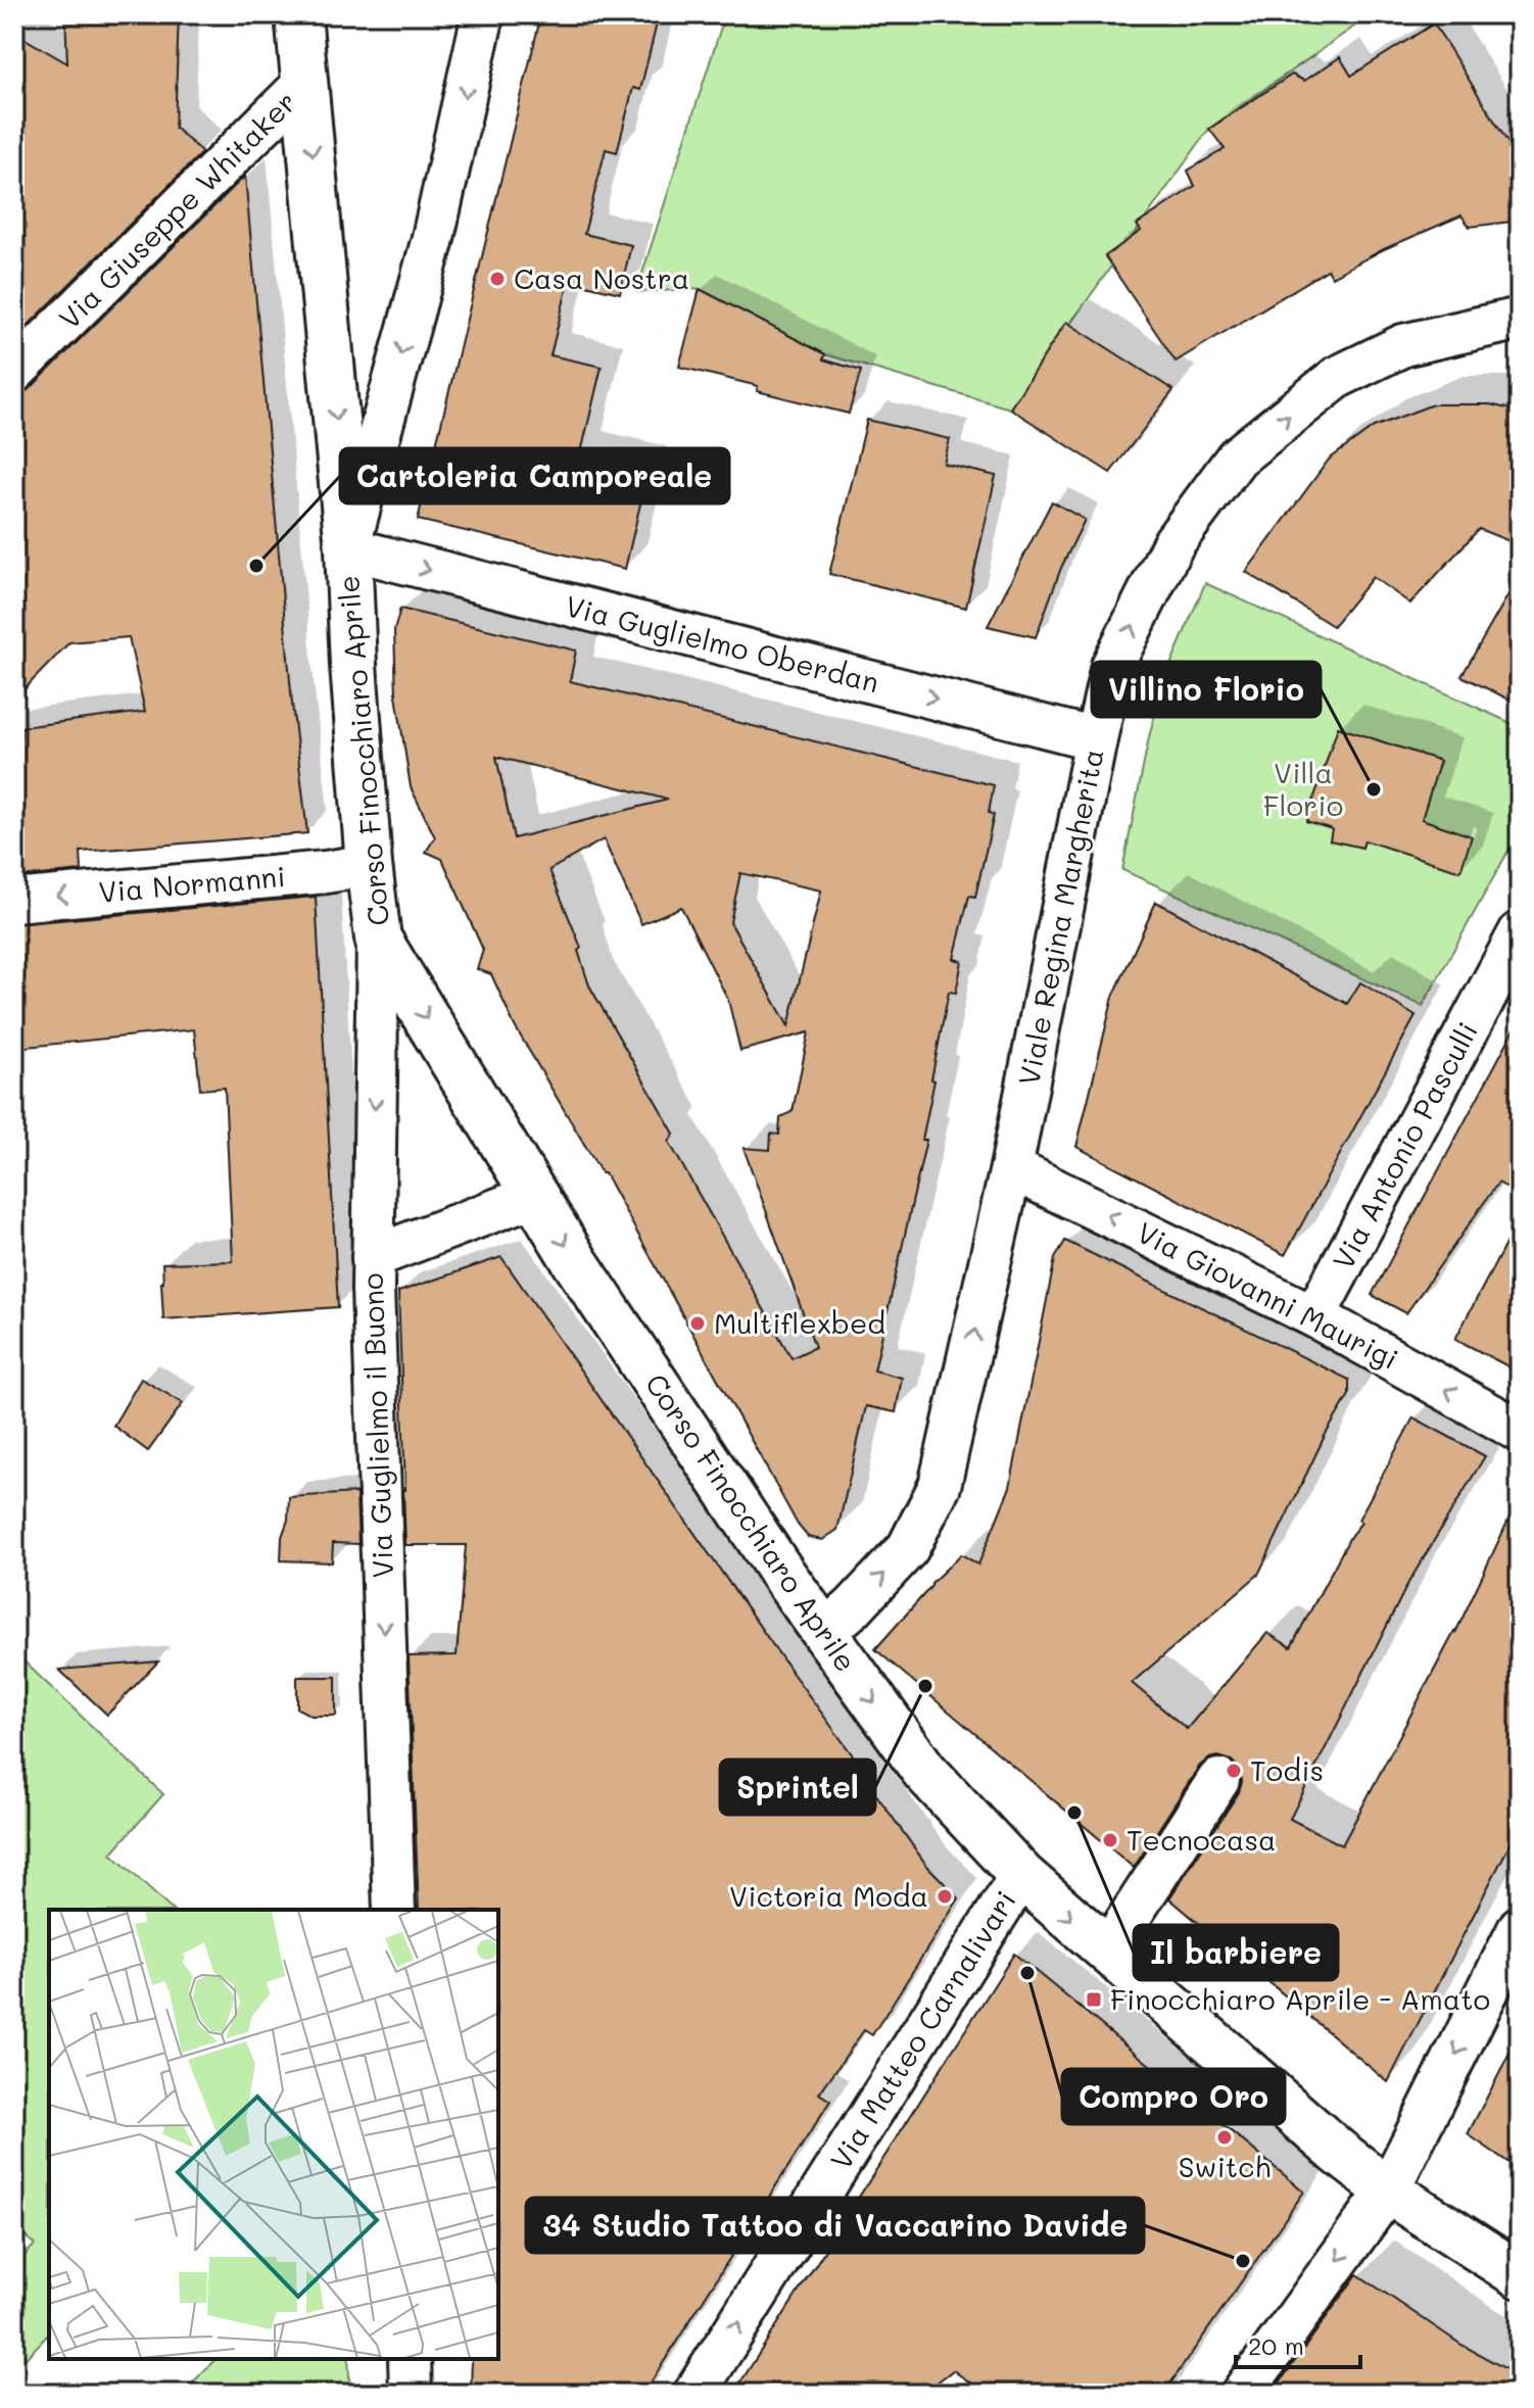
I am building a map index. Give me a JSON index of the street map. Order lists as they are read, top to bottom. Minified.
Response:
{"streets":{"street":["Via Giuseppe Whitaker","Via Guglielmo Oberdan","Corso Finocchiaro Aprile","Via Normanni","Viale Regina Margherita","Via Antonio Pasculli","Via Giovanni Maurigi","Via Guglielmo il Buono","Via Matteo Carnalivari"]},"crossings":[["Via Giuseppe Whitaker","Corso Finocchiaro Aprile"],["Via Guglielmo Oberdan","Corso Finocchiaro Aprile"],["Via Guglielmo Oberdan","Viale Regina Margherita"],["Corso Finocchiaro Aprile","Via Normanni"],["Corso Finocchiaro Aprile","Viale Regina Margherita"],["Corso Finocchiaro Aprile","Via Guglielmo il Buono"],["Corso Finocchiaro Aprile","Via Matteo Carnalivari"],["Viale Regina Margherita","Via Giovanni Maurigi"],["Via Antonio Pasculli","Via Giovanni Maurigi"]],"one_way":["Via Guglielmo Oberdan","Corso Finocchiaro Aprile","Via Normanni","Viale Regina Margherita","Via Giovanni Maurigi","Via Guglielmo il Buono","Via Matteo Carnalivari"],"parks":["Villa Florio"],"places":{"other":["Casa Nostra","Cartoleria Camporeale","Villino Florio","Multiflexbed","Sprintel","Todis","Il barbiere","Tecnocasa","Victoria Moda","Compro Oro","Switch","34 Studio Tattoo di Vaccarino Davide"],"transit":["Finocchiaro Aprile - Amato"]},"scale_bar":"20 m"}
